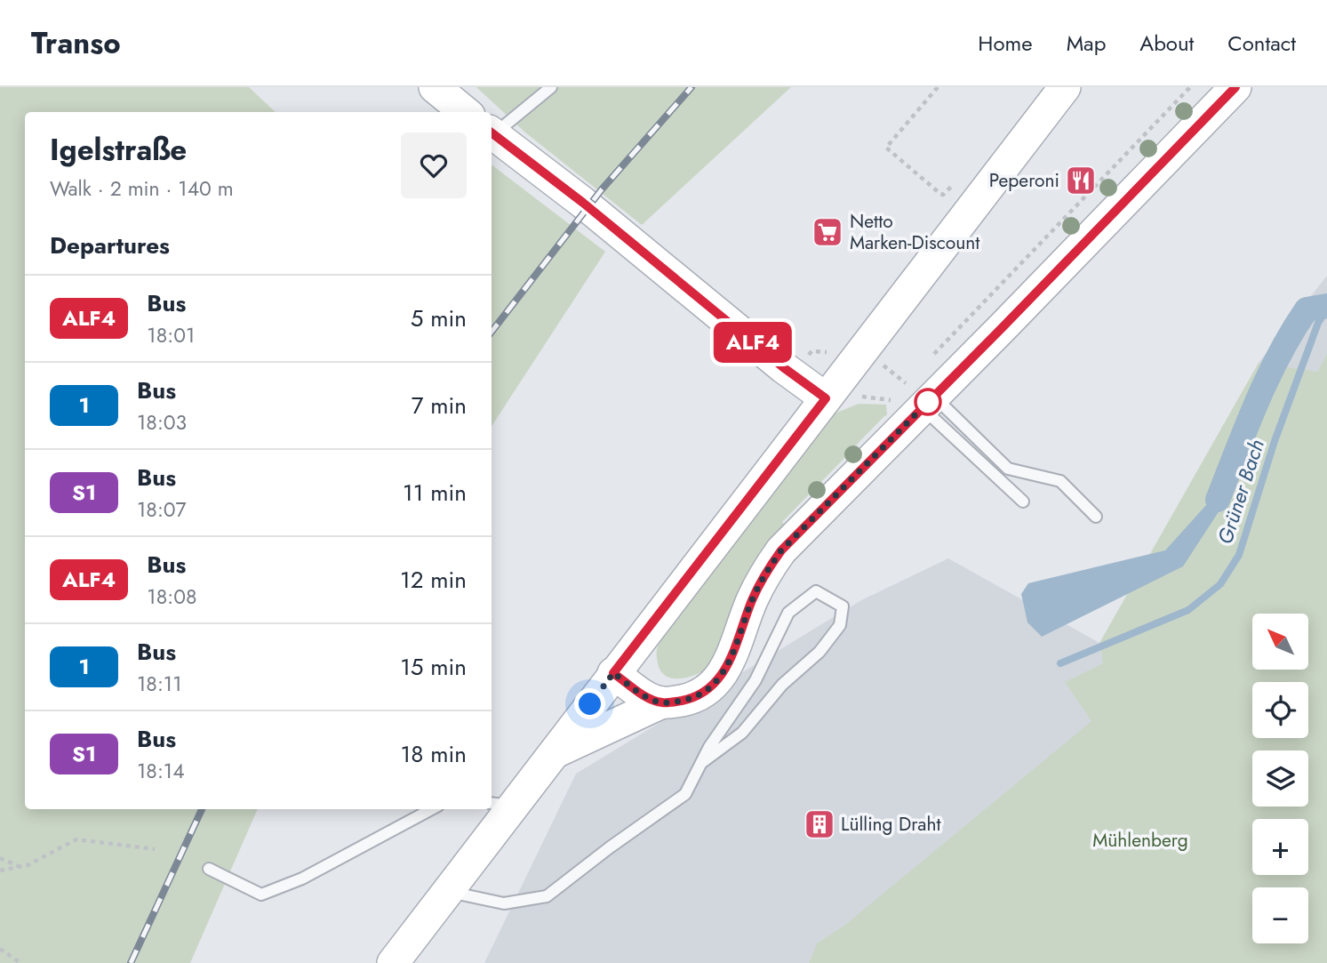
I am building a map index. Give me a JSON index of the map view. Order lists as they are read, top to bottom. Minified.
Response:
{"water":["Grüner Bach"],"parks":["Mühlenberg"],"places":{"restaurant":["Peperoni"],"supermarket":["Netto Marken-Discount"],"building":["Lülling Draht"]},"lines":["bus line ALF4"],"north":"top left","page":{"header":"Transo","nav":["Home","Map","About","Contact"],"on_map":"ALF4","heading":[["Igelstraße","Walk · 2 min · 140 m"],"Departures"],"list":[{"mark":"ALF4","name":"Bus","note":"18:01","value":"5 min"},{"mark":"1","name":"Bus","note":"18:03","value":"7 min"},{"mark":"S1","name":"Bus","note":"18:07","value":"11 min"},{"mark":"ALF4","name":"Bus","note":"18:08","value":"12 min"},{"mark":"1","name":"Bus","note":"18:11","value":"15 min"},{"mark":"S1","name":"Bus","note":"18:14","value":"18 min"}],"map_buttons":["+","−"]}}
